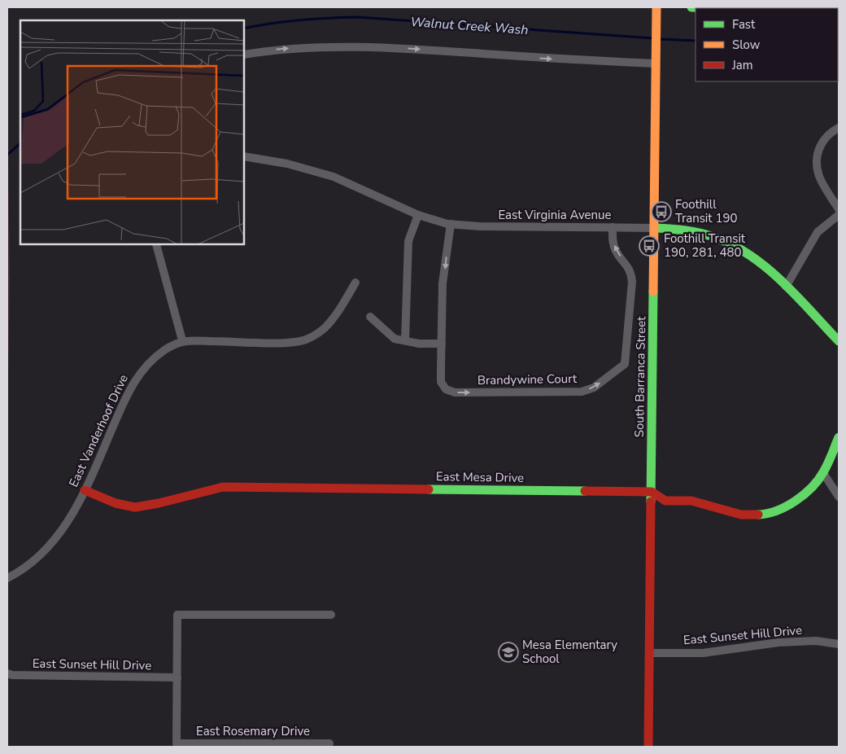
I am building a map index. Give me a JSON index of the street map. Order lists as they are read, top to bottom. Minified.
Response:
{"streets":{"main road":["East Virginia Avenue","South Barranca Street","East Mesa Drive"],"street":["Brandywine Court","East Vanderhoof Drive","East Sunset Hill Drive","East Rosemary Drive"]},"crossings":[["East Virginia Avenue","South Barranca Street"],["East Virginia Avenue","Brandywine Court"],["South Barranca Street","East Mesa Drive"],["South Barranca Street","East Sunset Hill Drive"],["East Vanderhoof Drive","East Mesa Drive"],["East Sunset Hill Drive","East Rosemary Drive"]],"water":["Walnut Creek Wash"],"places":{"bus stop":["Foothill Transit 190","Foothill Transit 190, 281, 480"],"school or university":["Mesa Elementary School"]},"legend":["Fast","Slow","Jam"]}
